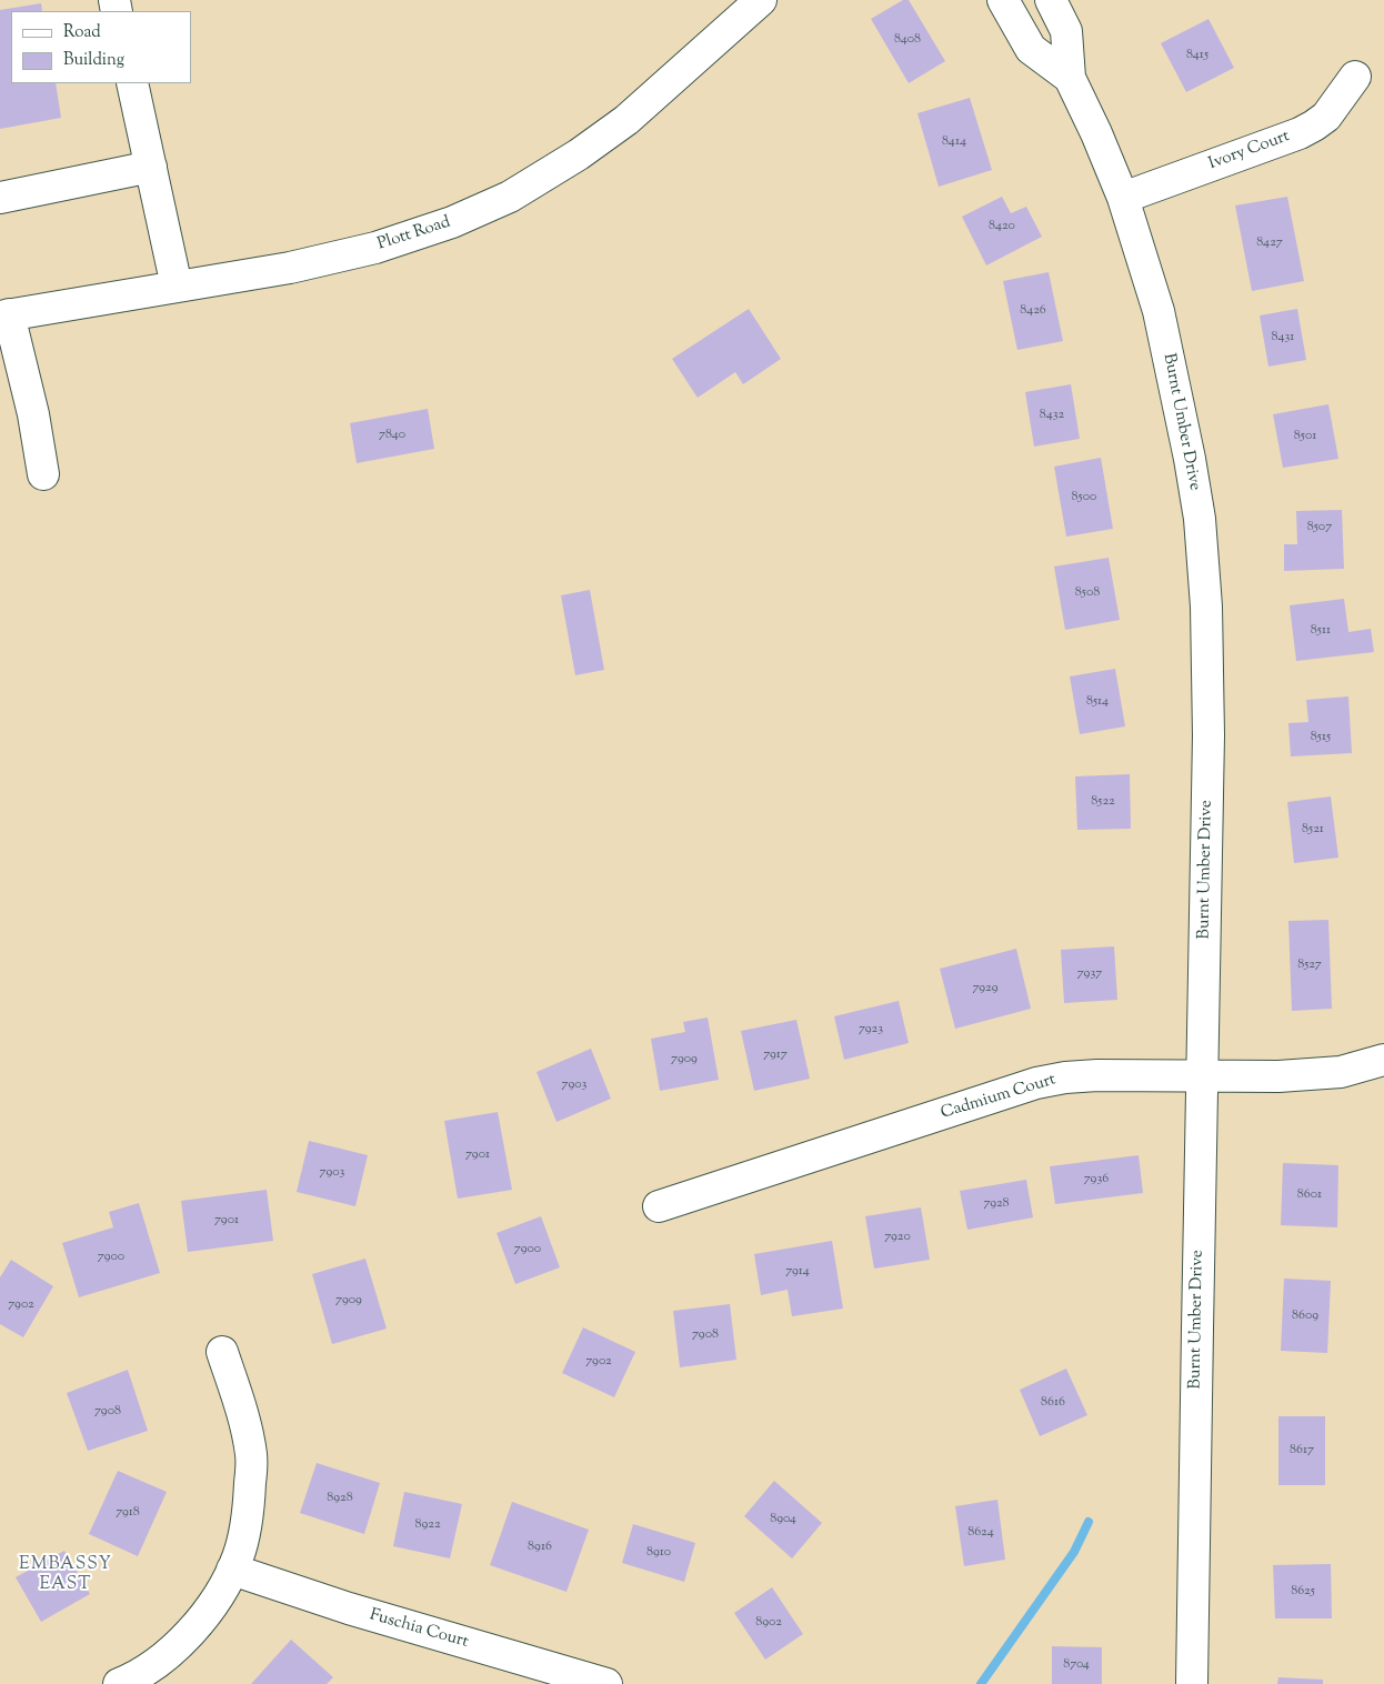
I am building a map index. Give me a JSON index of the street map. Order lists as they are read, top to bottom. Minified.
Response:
{"streets":{"street":["Ivory Court","Plott Road","Burnt Umber Drive","Cadmium Court","Fuschia Court"]},"crossings":[["Ivory Court","Burnt Umber Drive"],["Burnt Umber Drive","Cadmium Court"]],"districts":["EMBASSY EAST"],"house_numbers":["8408","8415","8414","8420","8427","8426","8431","8432","7840","8501","8500","8507","8508","8511","8514","8515","8522","8521","8527","7937","7929","7923","7917","7909","7903","7901","7903","7936","8601","7928","7901","7920","7900","7900","7914","7909","7902","8609","7908","7902","8616","7908","8617","8928","7918","8904","8922","8624","8916","8910","8625","8902","8704"],"legend":["Road","Building"]}
